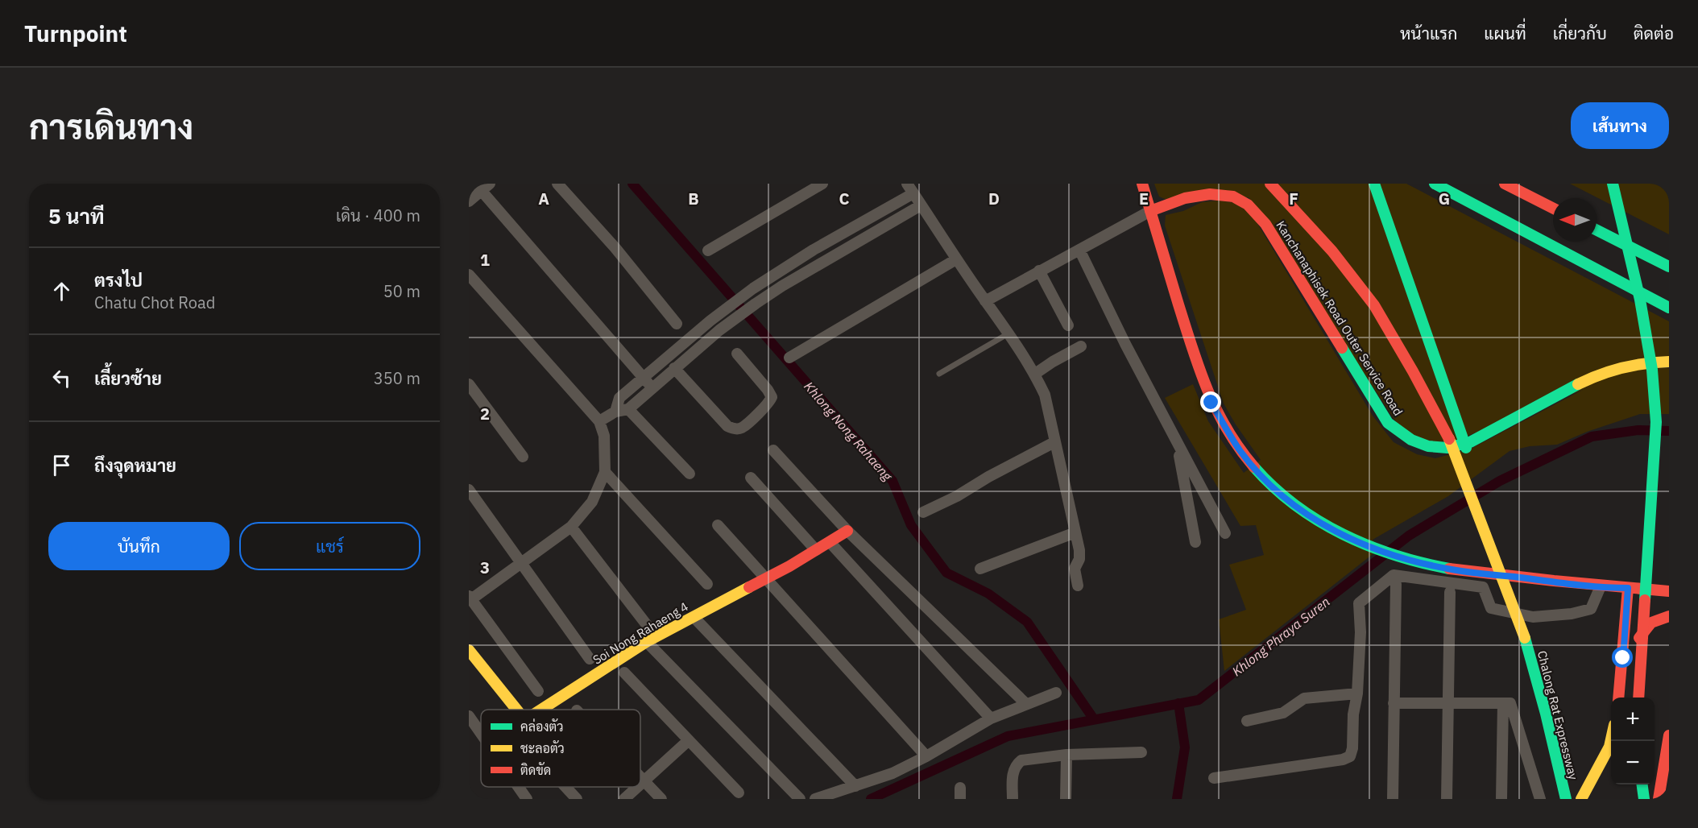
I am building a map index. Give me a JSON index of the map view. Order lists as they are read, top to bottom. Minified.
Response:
{"streets":{"main road":["Kanchanaphisek Road Outer Service Road","Soi Nong Rahaeng 4","Chalong Rat Expressway"]},"water":["Khlong Nong Rahaeng","Khlong Phraya Suren"],"legend":["คล่องตัว","ชะลอตัว","ติดขัด"],"north":"left","page":{"header":"Turnpoint","nav":["หน้าแรก","แผนที่","เกี่ยวกับ","ติดต่อ"],"buttons":["เส้นทาง",["บันทึก","แชร์"]],"title":"การเดินทาง","heading":["5 นาที","เดิน · 400 m"],"list":[["ตรงไป","Chatu Chot Road","50 m"],["เลี้ยวซ้าย","350 m"],"ถึงจุดหมาย"],"map_buttons":["+","−"]},"grid":{"columns":["A","B","C","D","E","F","G"],"rows":["1","2","3"]}}
